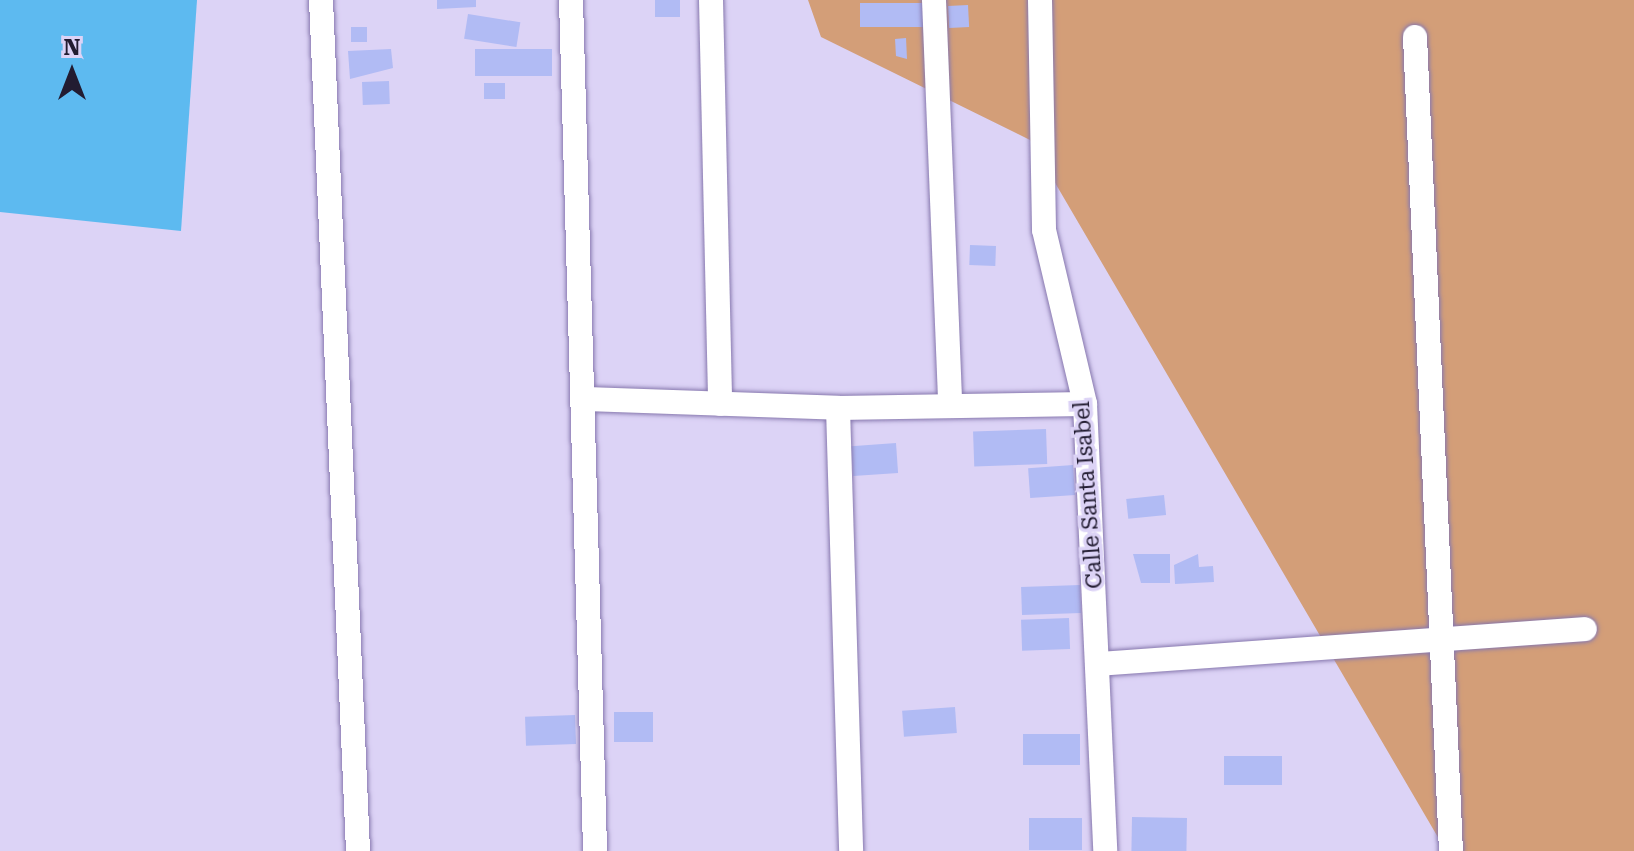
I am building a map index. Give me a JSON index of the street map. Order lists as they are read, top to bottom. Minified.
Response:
{"streets":{"street":["Calle Santa Isabel"]},"north":"top"}
